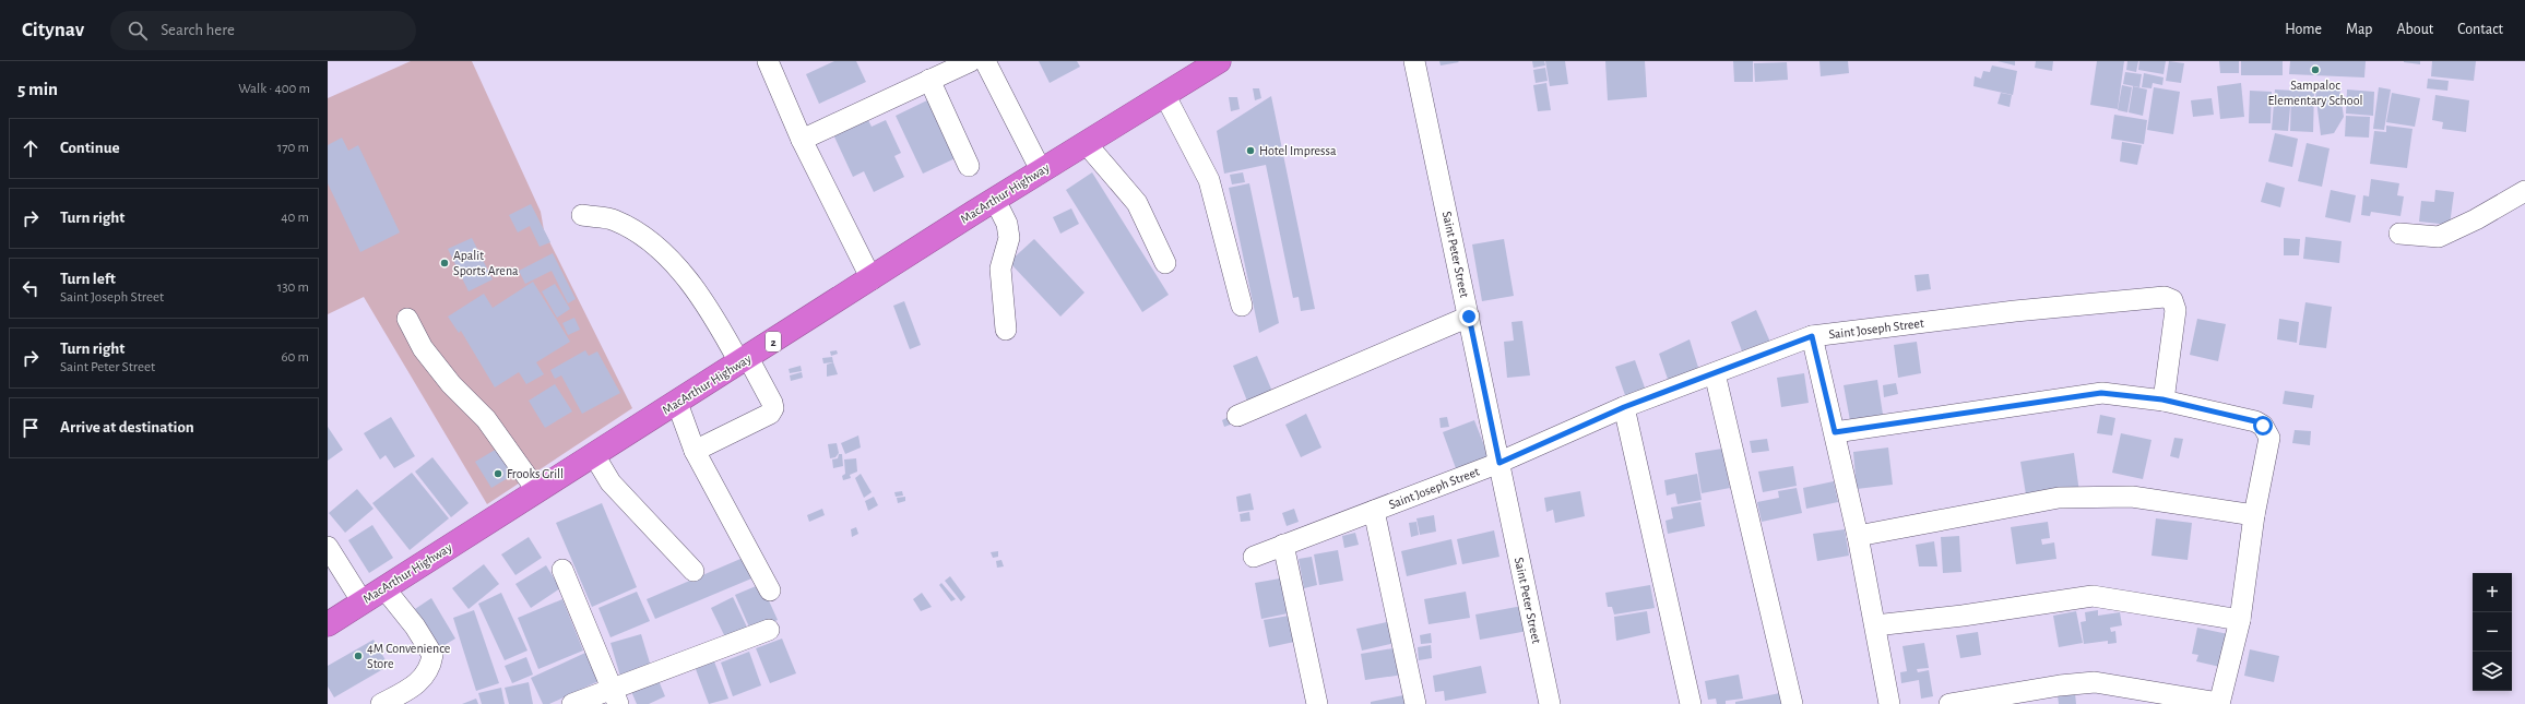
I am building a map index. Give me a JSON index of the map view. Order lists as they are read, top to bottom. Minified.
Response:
{"streets":{"highway":["MacArthur Highway","2"],"street":["Saint Peter Street","Saint Joseph Street"]},"crossings":[["Saint Peter Street","Saint Joseph Street"]],"places":["Sampaloc Elementary School","Hotel Impressa","Apalit Sports Arena","Frooks Grill","4M Convenience Store"],"page":{"header":"Citynav","search":"Search here","nav":["Home","Map","About","Contact"],"heading":["5 min","Walk · 400 m"],"list":[["Continue","170 m"],["Turn right","40 m"],["Turn left","Saint Joseph Street","130 m"],["Turn right","Saint Peter Street","60 m"],"Arrive at destination"],"map_buttons":["+","−"]}}
